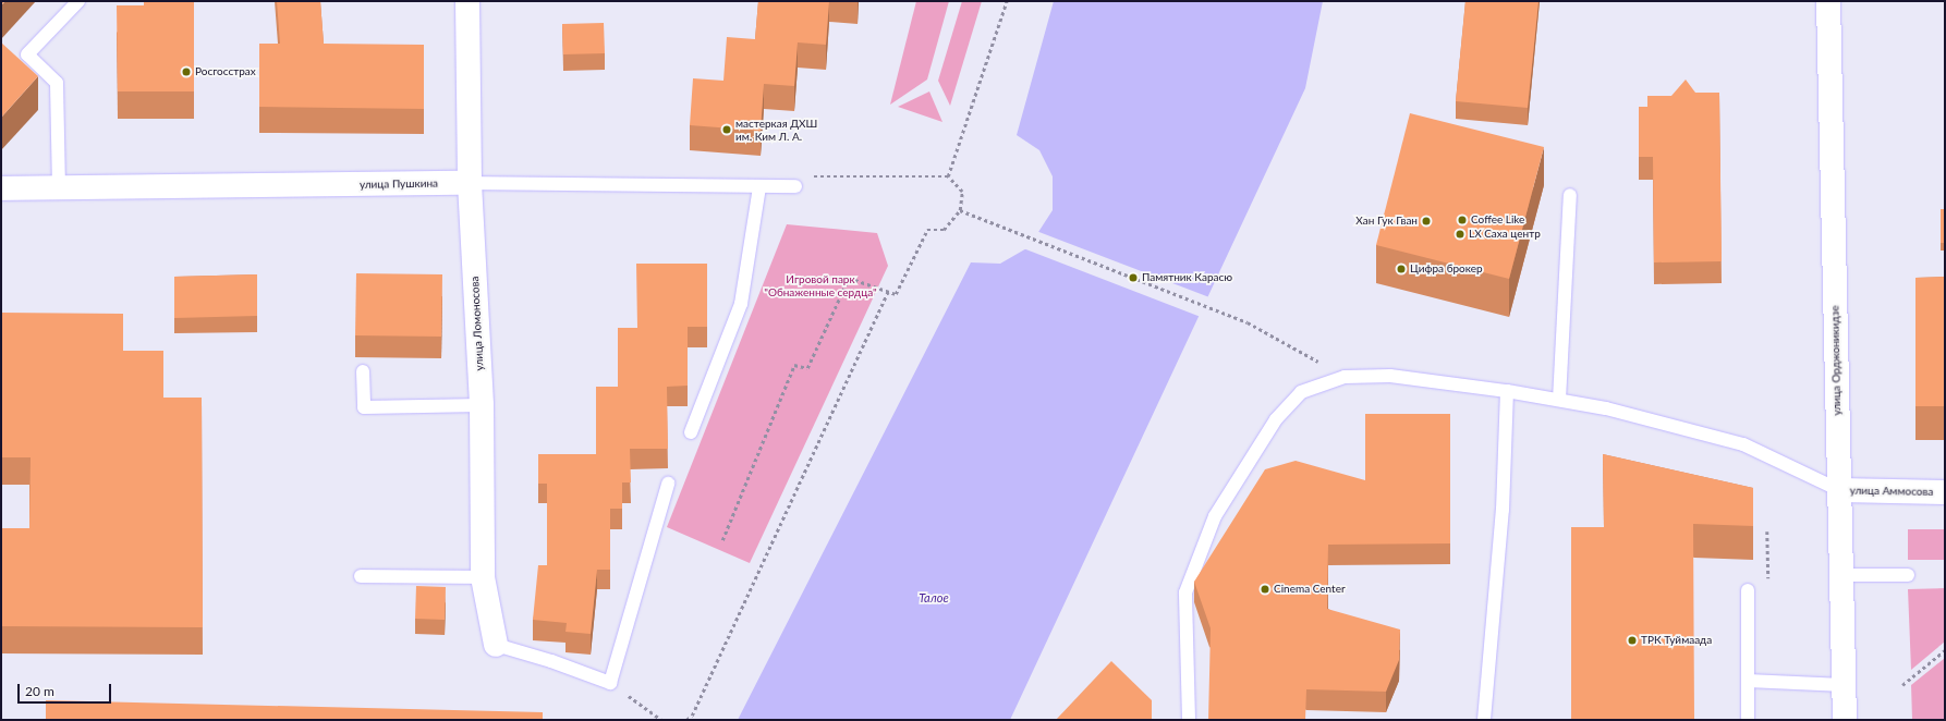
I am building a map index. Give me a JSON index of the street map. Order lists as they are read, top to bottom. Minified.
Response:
{"streets":{"street":["улица Пушкина","улица Ломоносова","улица Орджоникидзе","улица Аммосова"]},"crossings":[["улица Пушкина","улица Ломоносова"],["улица Орджоникидзе","улица Аммосова"]],"water":["Талое"],"parks":["Игровой парк \"Обнаженные сердца\""],"places":["Росгосстрах","мастеркая ДХШ им. Ким Л. А.","Coffee Like","Хан Гук Гван","LX Саха центр","Цифра брокер","Памятник Карасю","Cinema Center","ТРК Туймаада"],"scale_bar":"20 m"}
